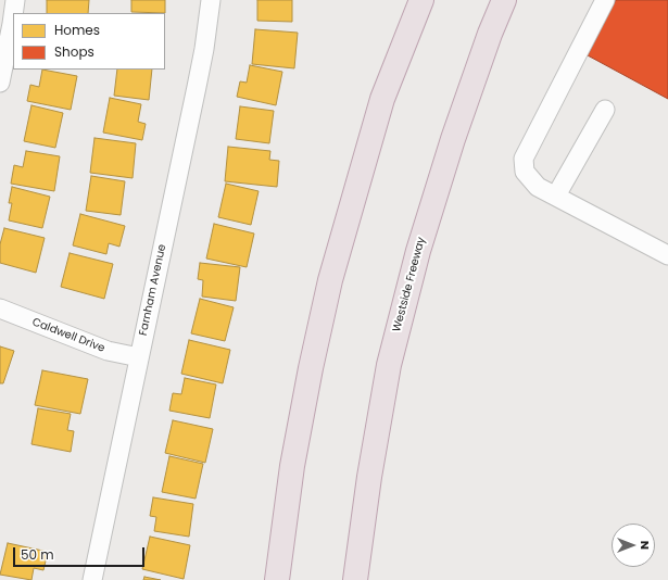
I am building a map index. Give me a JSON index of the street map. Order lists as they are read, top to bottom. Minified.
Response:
{"streets":{"highway":["Westside Freeway"],"street":["Farnham Avenue","Caldwell Drive"]},"crossings":[["Farnham Avenue","Caldwell Drive"]],"legend":["Homes","Shops"],"scale_bar":"50 m","north":"right"}
